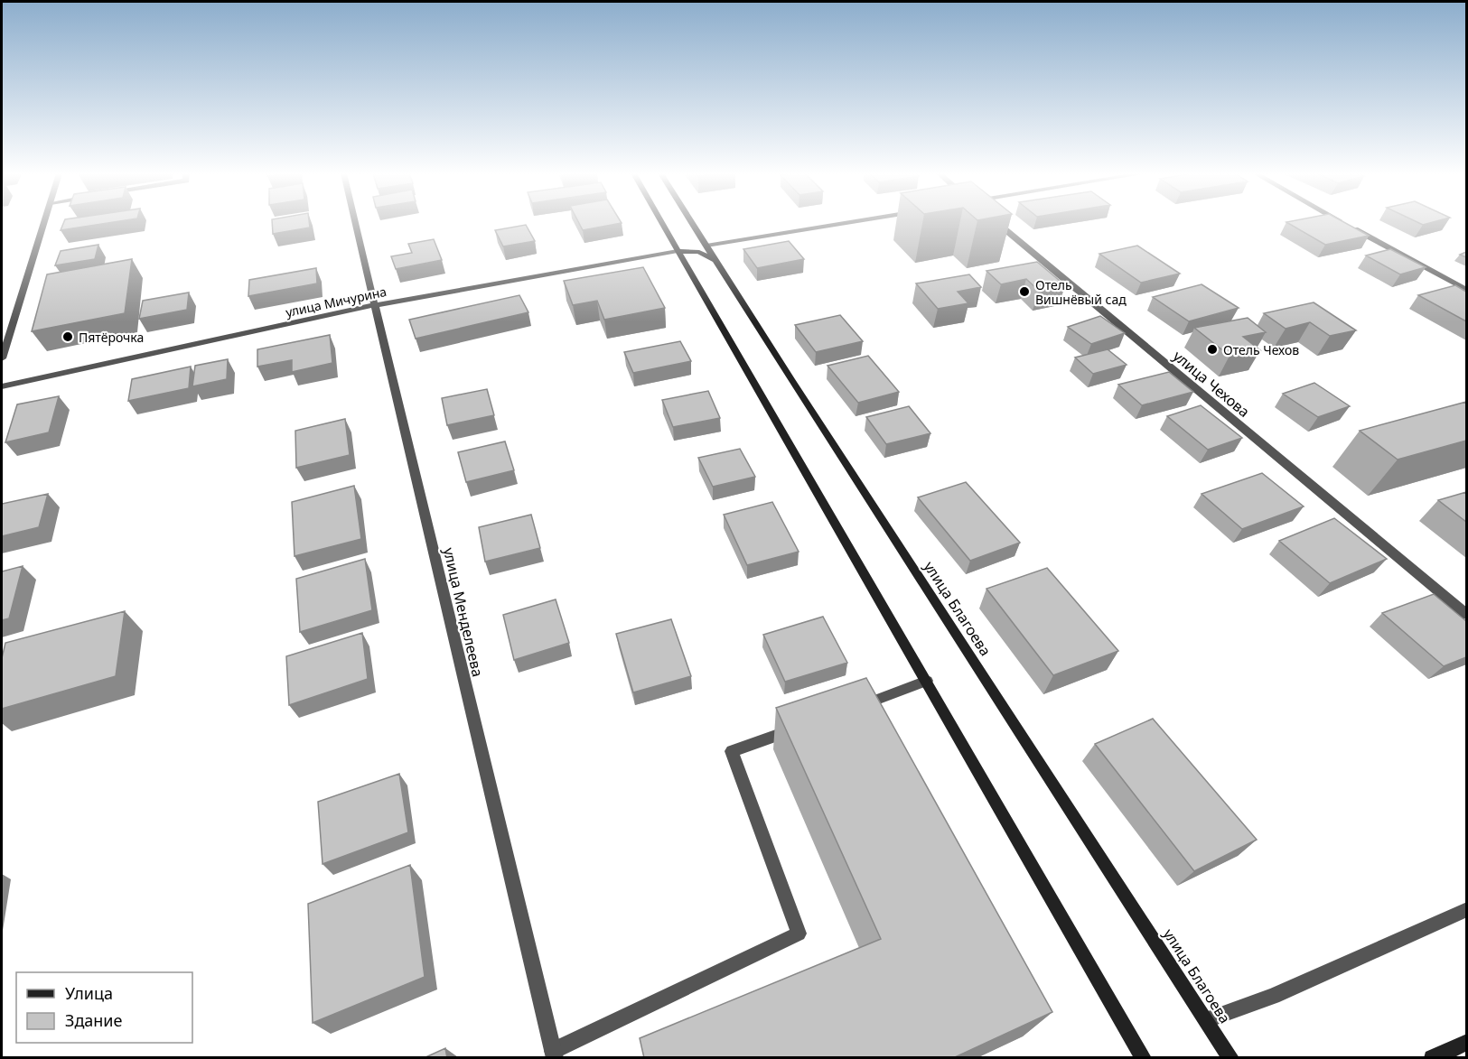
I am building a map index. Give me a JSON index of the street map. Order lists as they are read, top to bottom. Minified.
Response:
{"streets":{"main road":["улица Благоева"],"street":["улица Мичурина","улица Чехова","улица Менделеева"]},"crossings":[["улица Мичурина","улица Менделеева"]],"places":["Отель Вишнёвый сад","Пятёрочка","Отель Чехов"],"legend":["Улица","Здание"]}
